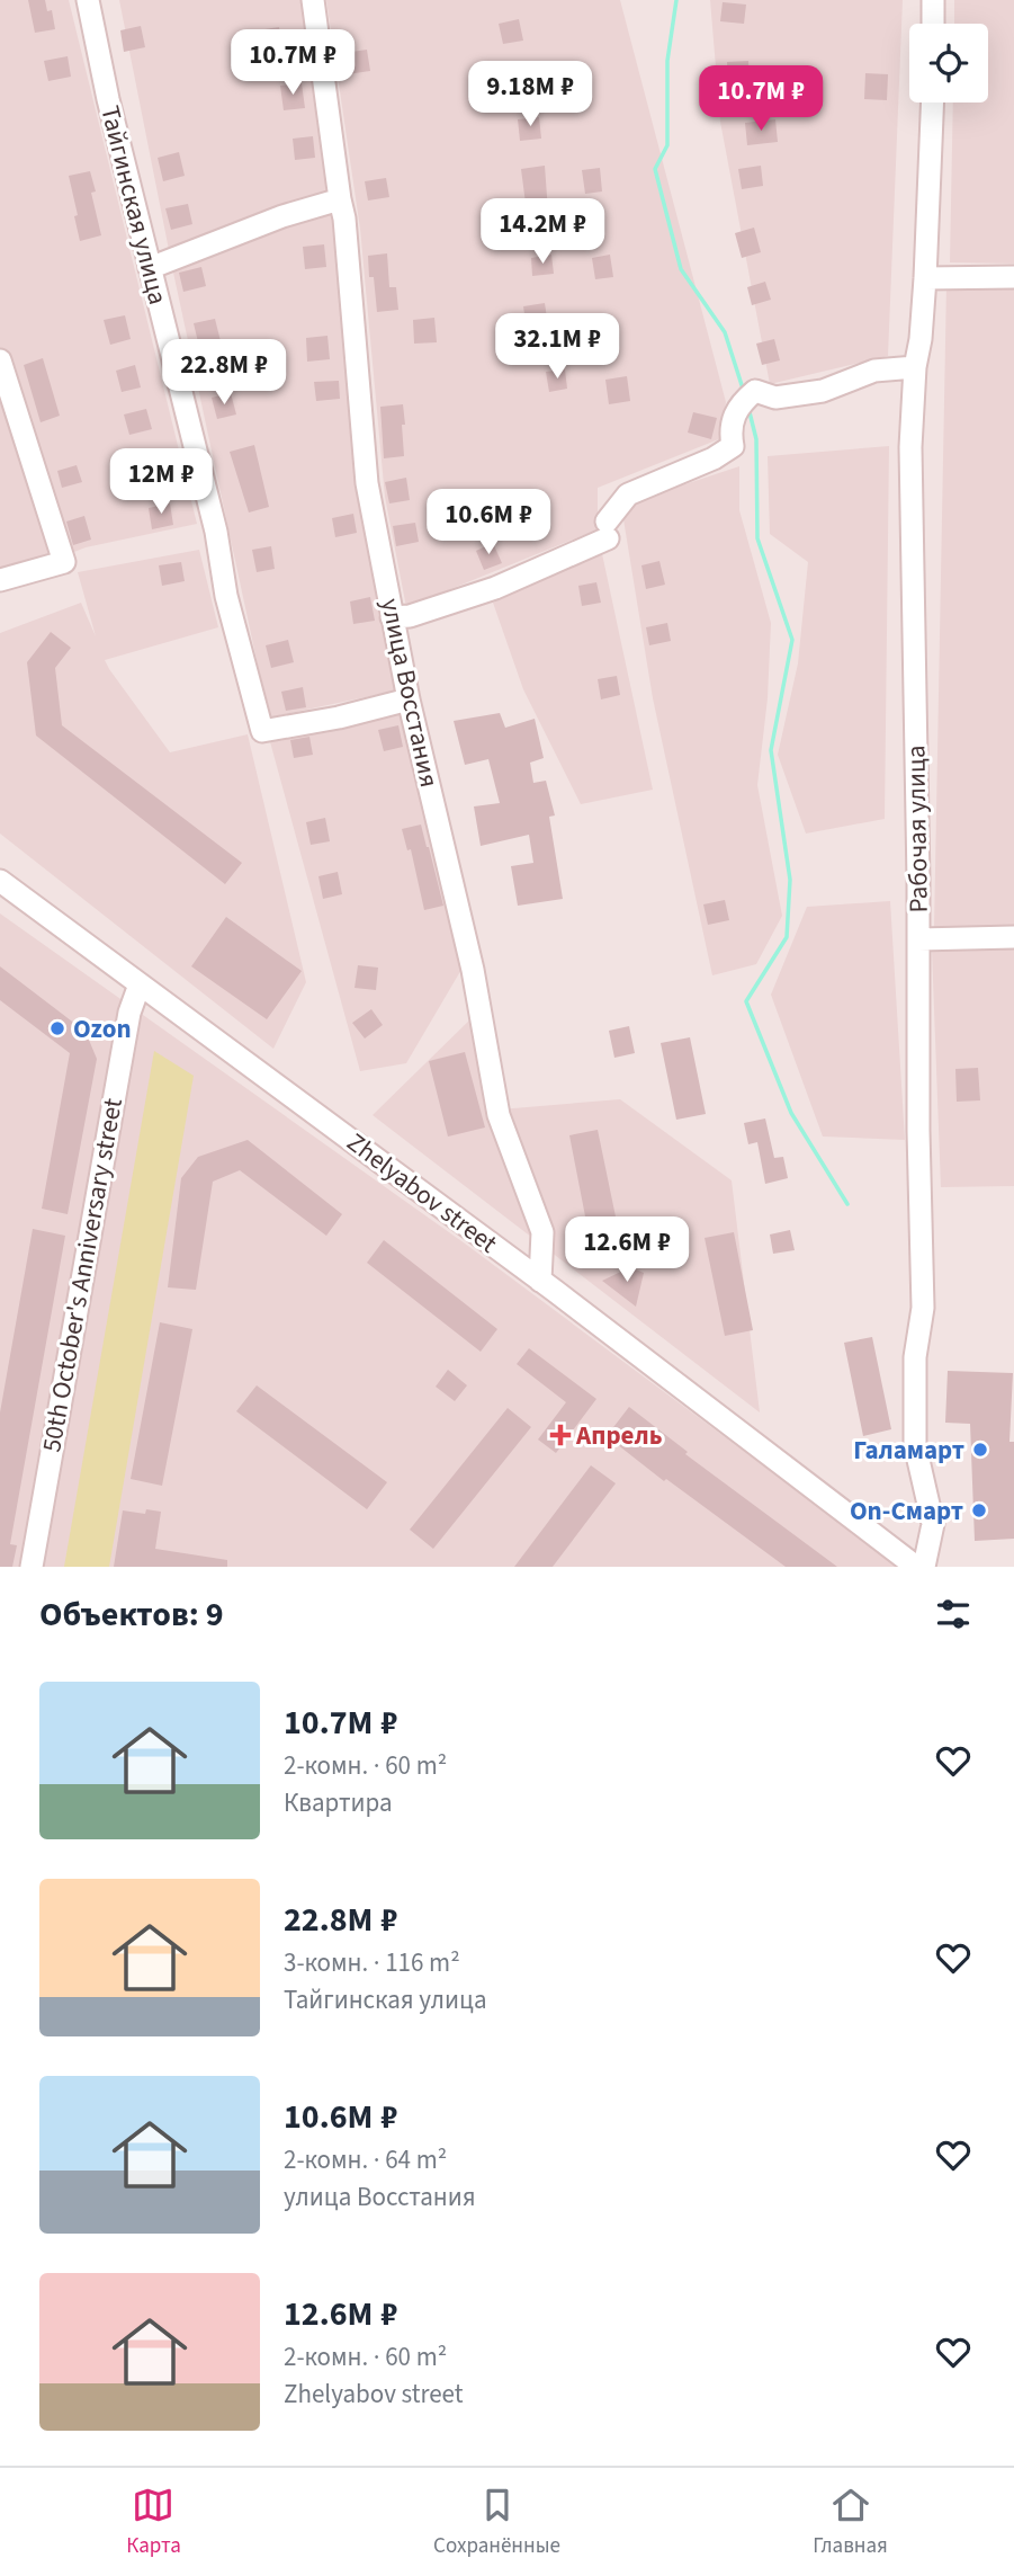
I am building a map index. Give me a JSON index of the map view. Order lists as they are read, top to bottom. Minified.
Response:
{"streets":{"street":["Тайгинская улица","улица Восстания","Рабочая улица","Zhelyabov street","50th October's Anniversary street"]},"crossings":[["Тайгинская улица","улица Восстания"],["улица Восстания","Zhelyabov street"],["Zhelyabov street","50th October's Anniversary street"]],"places":{"other":["Ozon","Галамарт","On-Смарт"],"health":["Апрель"]},"page":{"price":["10.7M ₽","9.18M ₽","10.7M ₽","14.2M ₽","32.1M ₽","22.8M ₽","12M ₽","10.6M ₽","12.6M ₽"],"heading":"Объектов: 9","list":[{"name":"10.7M ₽","note":"2-комн. · 60 m² · Квартира"},{"name":"22.8M ₽","note":"3-комн. · 116 m² · Тайгинская улица"},{"name":"10.6M ₽","note":"2-комн. · 64 m² · улица Восстания"},{"name":"12.6M ₽","note":"2-комн. · 60 m² · Zhelyabov street"}],"tabs":["Карта","Сохранённые","Главная"]}}
